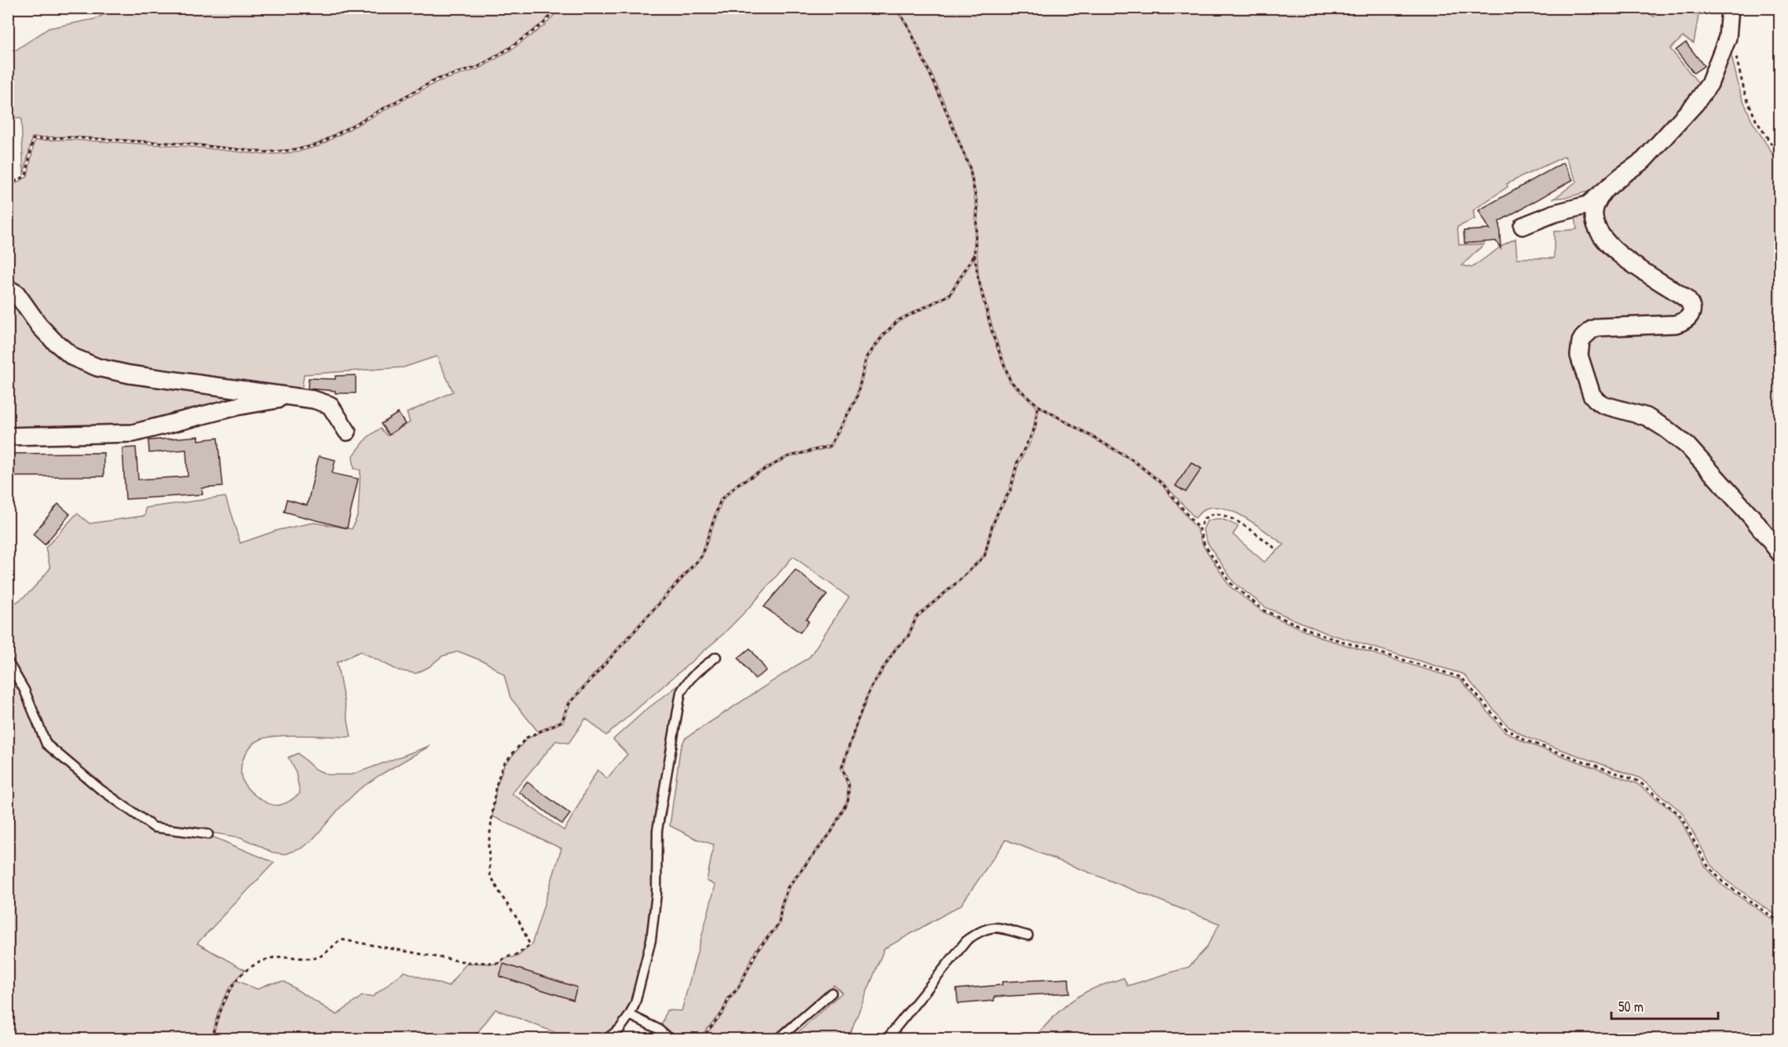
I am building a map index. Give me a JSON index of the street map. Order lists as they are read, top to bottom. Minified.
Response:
{"scale_bar":"50 m"}
